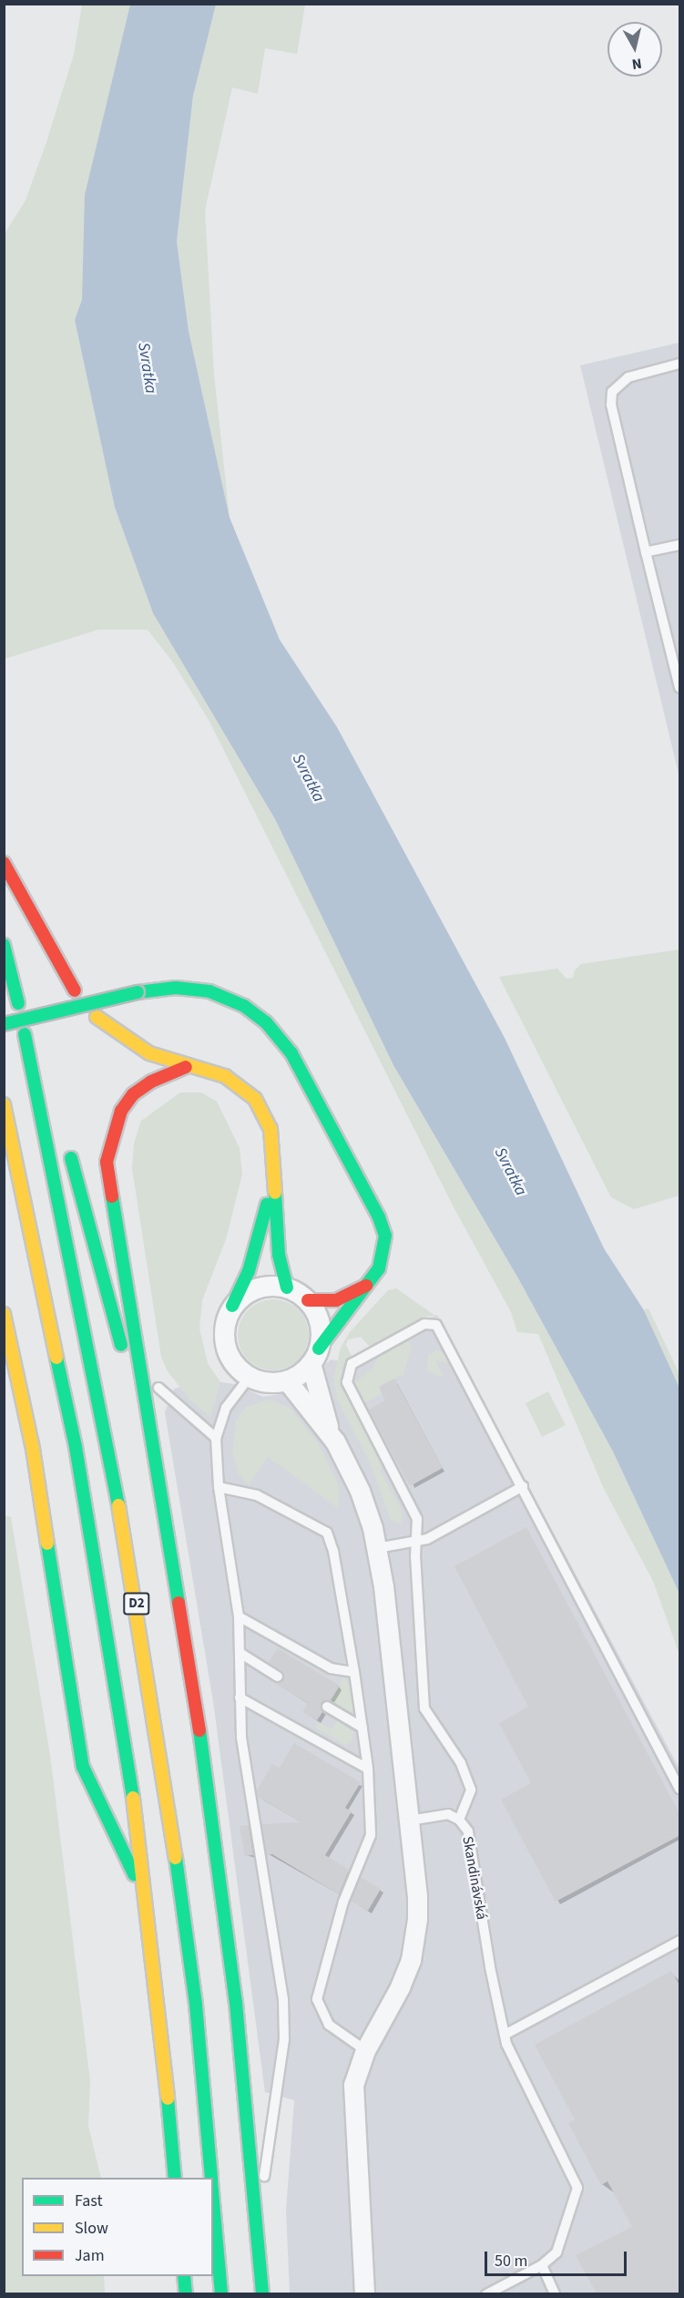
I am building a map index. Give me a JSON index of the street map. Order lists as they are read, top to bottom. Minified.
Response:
{"streets":{"highway":["D2"],"lane":["Skandinávská"]},"water":["Svratka"],"legend":["Fast","Slow","Jam"],"scale_bar":"50 m","north":"bottom"}
